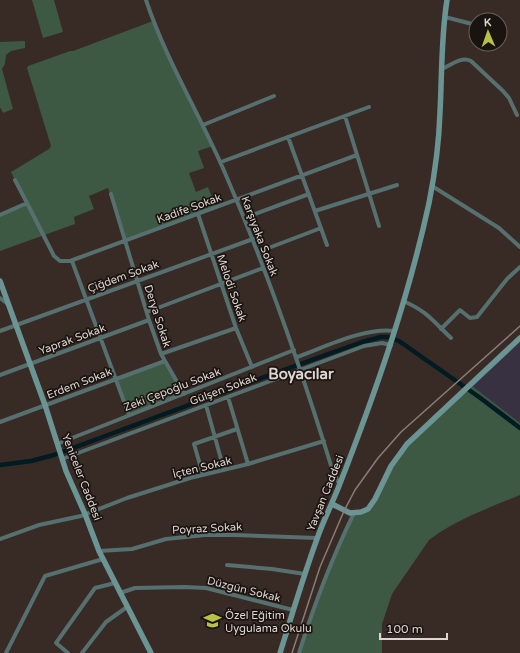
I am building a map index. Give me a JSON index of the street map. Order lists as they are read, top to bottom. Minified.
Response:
{"streets":{"street":["Kadife Sokak","Karşıyaka Sokak","Çiğdem Sokak","Melodi Sokak","Derya Sokak","Yaprak Sokak","Erdem Sokak","Zeki Çepoğlu Sokak","Gülşen Sokak","İçten Sokak","Yeniceler Caddesi","Yavşan Caddesi","Poyraz Sokak","Düzgün Sokak"]},"crossings":[["Kadife Sokak","Karşıyaka Sokak"],["Kadife Sokak","Melodi Sokak"],["Kadife Sokak","Derya Sokak"],["Karşıyaka Sokak","Çiğdem Sokak"],["Karşıyaka Sokak","Zeki Çepoğlu Sokak"],["Karşıyaka Sokak","Gülşen Sokak"],["Karşıyaka Sokak","İçten Sokak"],["Karşıyaka Sokak","Yavşan Caddesi"],["Çiğdem Sokak","Melodi Sokak"],["Çiğdem Sokak","Derya Sokak"],["Çiğdem Sokak","Yeniceler Caddesi"],["Melodi Sokak","Zeki Çepoğlu Sokak"],["Derya Sokak","Yaprak Sokak"],["Derya Sokak","Erdem Sokak"],["Derya Sokak","Zeki Çepoğlu Sokak"],["Yaprak Sokak","Yeniceler Caddesi"],["Erdem Sokak","Yeniceler Caddesi"],["Zeki Çepoğlu Sokak","Yeniceler Caddesi"],["Gülşen Sokak","Yeniceler Caddesi"],["Gülşen Sokak","Yavşan Caddesi"],["İçten Sokak","Yeniceler Caddesi"],["Yeniceler Caddesi","Poyraz Sokak"],["Yeniceler Caddesi","Düzgün Sokak"],["Yavşan Caddesi","Poyraz Sokak"],["Yavşan Caddesi","Düzgün Sokak"]],"districts":["Boyacılar"],"places":{"school or university":["Özel Eğitim Uygulama Okulu"]},"scale_bar":"100 m","north":"top"}
